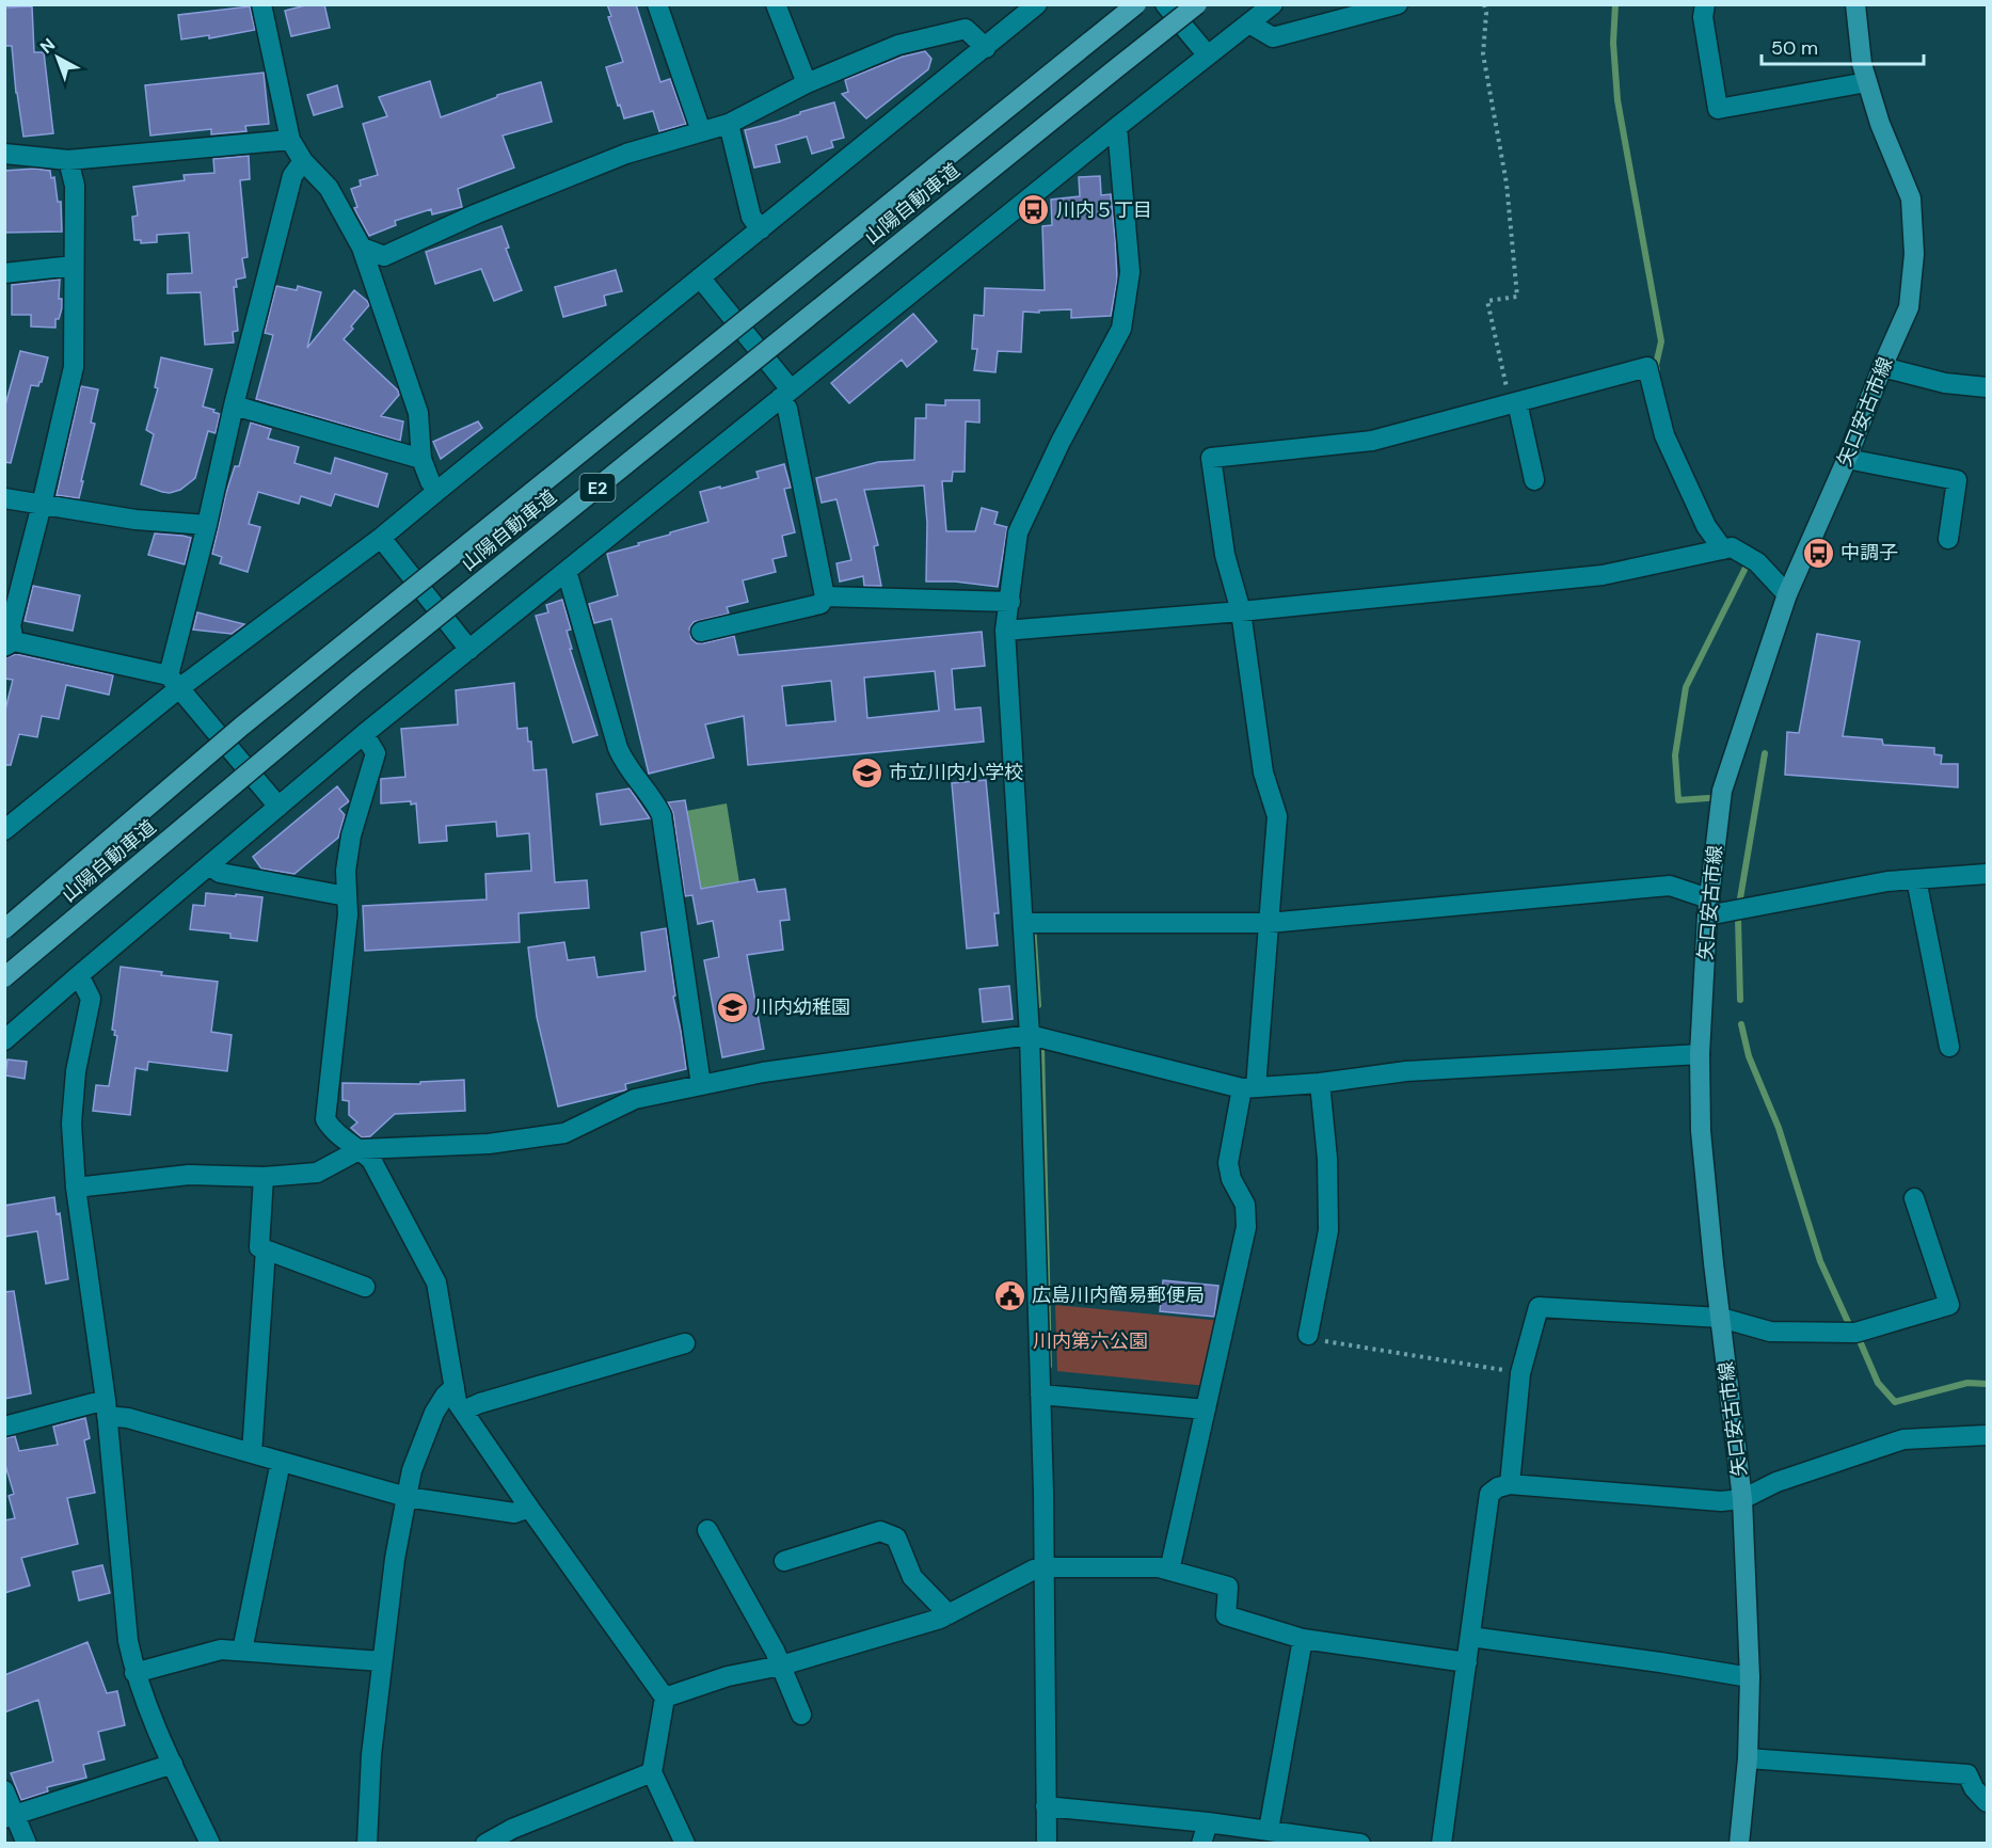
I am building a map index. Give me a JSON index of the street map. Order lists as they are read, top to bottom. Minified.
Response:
{"streets":{"highway":["山陽自動車道","E2"],"main road":["矢口安古市線"]},"parks":["川内第六公園"],"places":{"bus stop":["川内５丁目","中調子"],"school or university":["市立川内小学校","川内幼稚園"],"public building":["広島川内簡易郵便局"]},"scale_bar":"50 m","north":"top left"}
